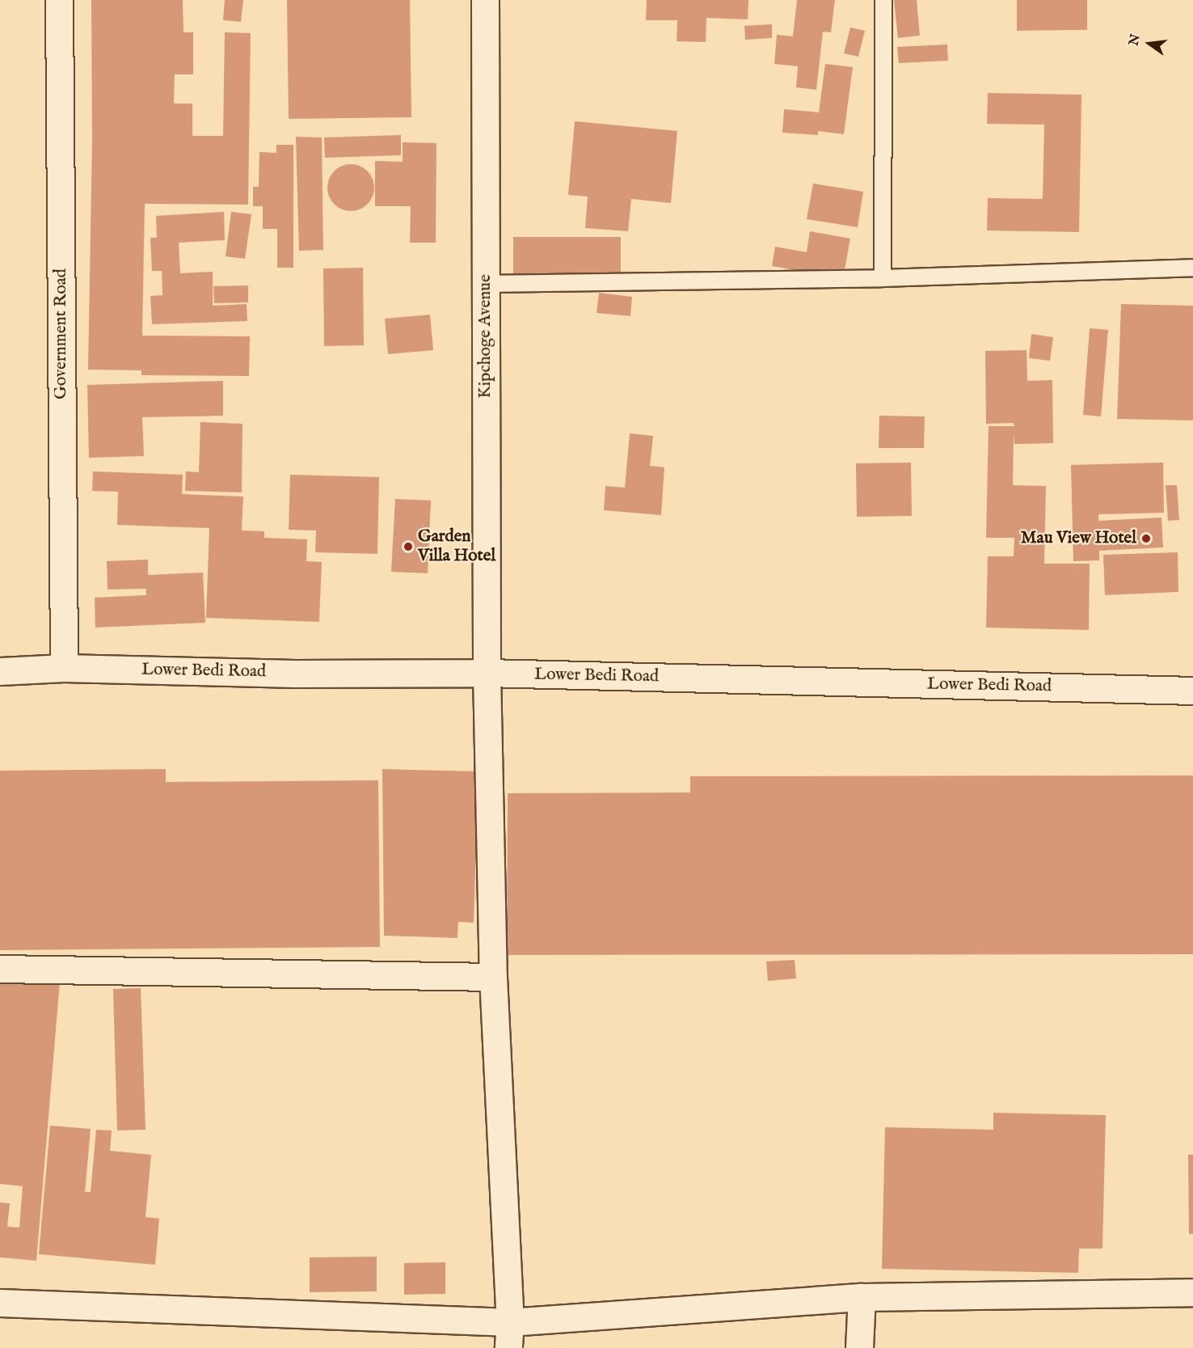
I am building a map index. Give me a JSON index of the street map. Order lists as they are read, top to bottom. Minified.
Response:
{"streets":{"street":["Government Road","Kipchoge Avenue","Lower Bedi Road"]},"crossings":[["Government Road","Lower Bedi Road"],["Kipchoge Avenue","Lower Bedi Road"]],"places":["Mau View Hotel","Garden Villa Hotel"],"north":"left"}
